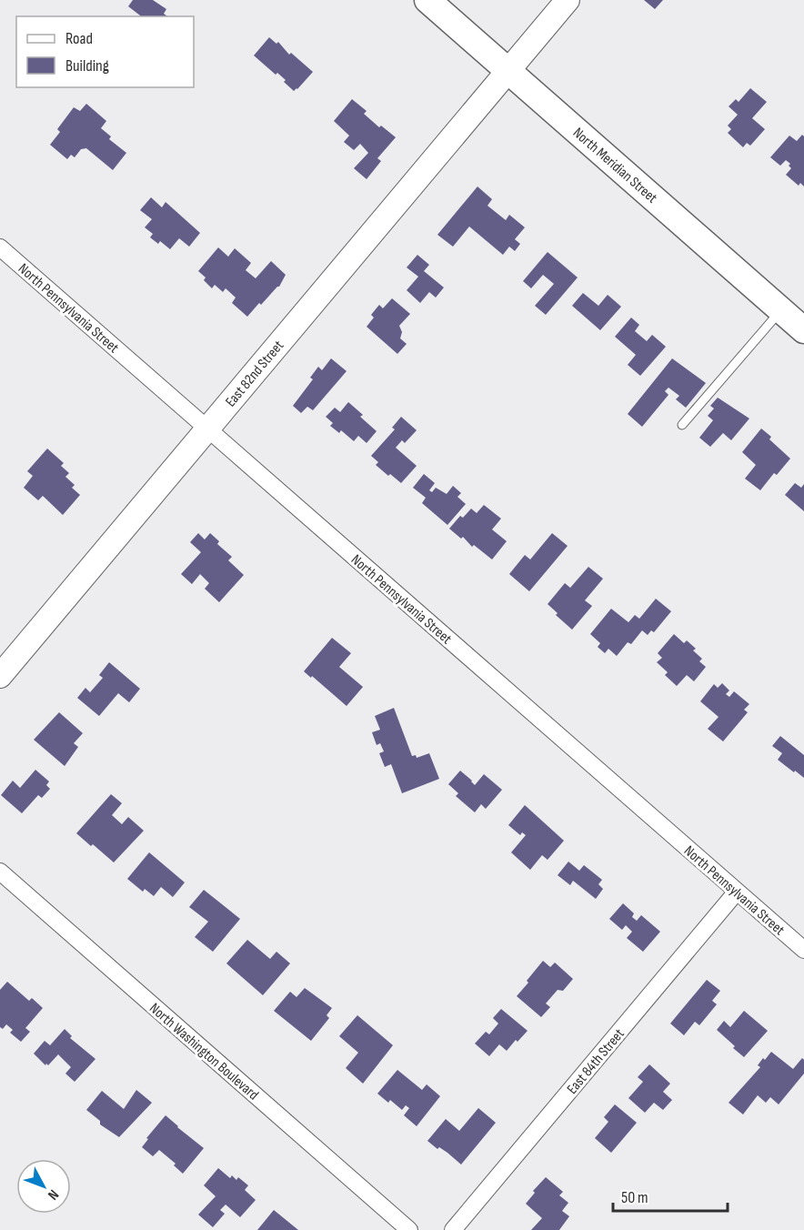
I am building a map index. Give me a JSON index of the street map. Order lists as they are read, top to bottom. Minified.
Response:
{"streets":{"main road":["North Meridian Street"],"street":["North Pennsylvania Street","East 82nd Street","North Washington Boulevard","East 84th Street"]},"crossings":[["North Meridian Street","East 82nd Street"],["North Pennsylvania Street","East 82nd Street"],["North Pennsylvania Street","East 84th Street"]],"legend":["Road","Building"],"scale_bar":"50 m","north":"bottom right"}
